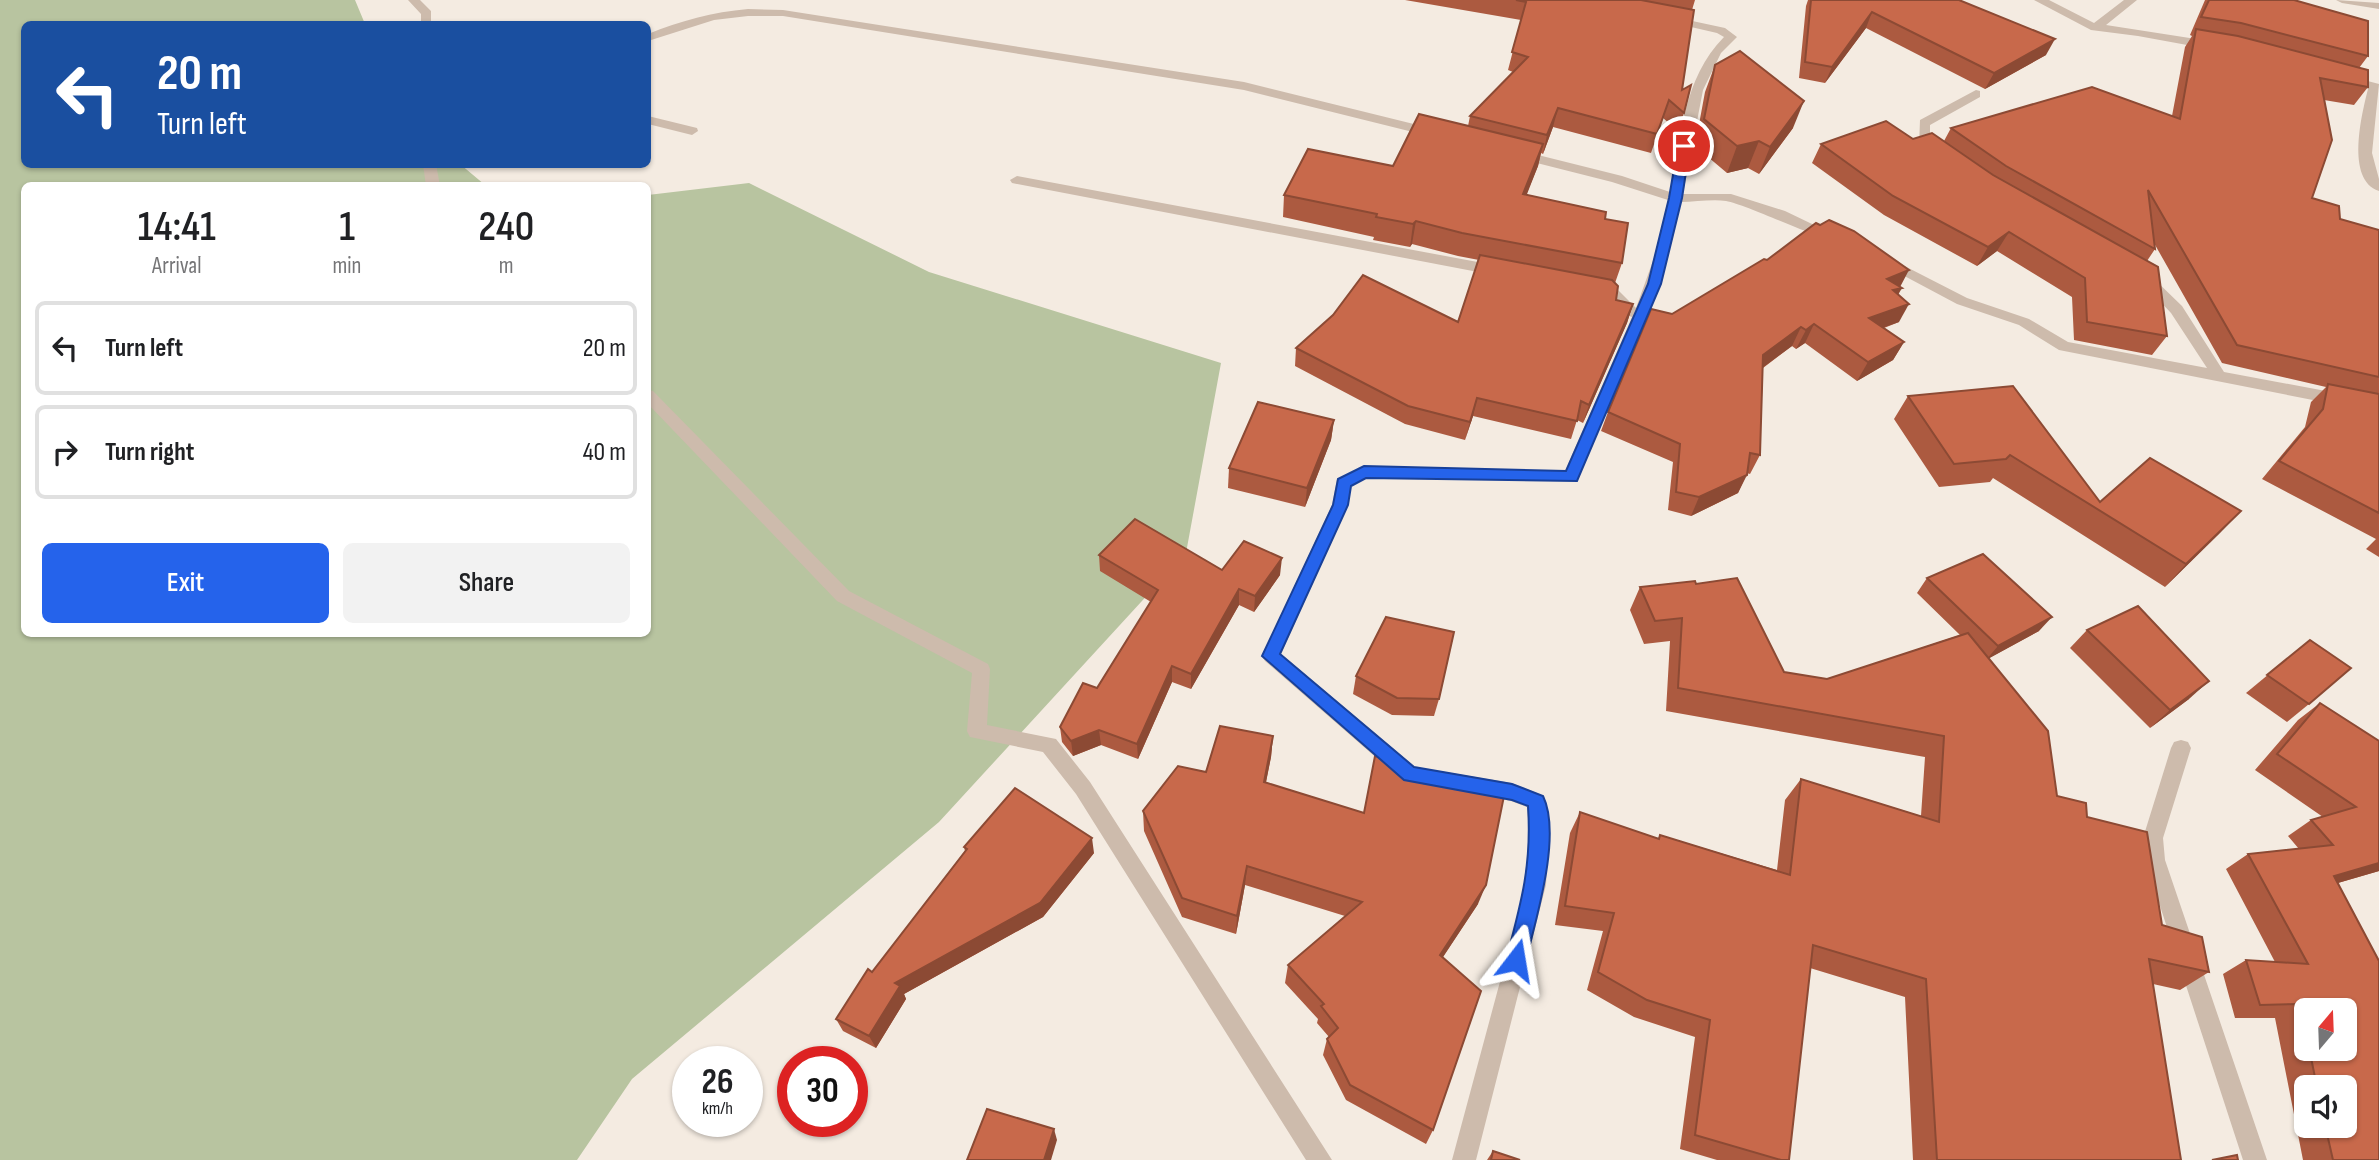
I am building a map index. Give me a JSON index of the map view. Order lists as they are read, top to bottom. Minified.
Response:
{"north":"top","page":{"turn":["20 m","Turn left"],"eta":["14:41","Arrival","1","min","240","m"],"list":[{"name":"Turn left","value":"20 m"},{"name":"Turn right","value":"40 m"}],"buttons":["Exit","Share"],"speed":"26 km/h","limit":"30"}}
